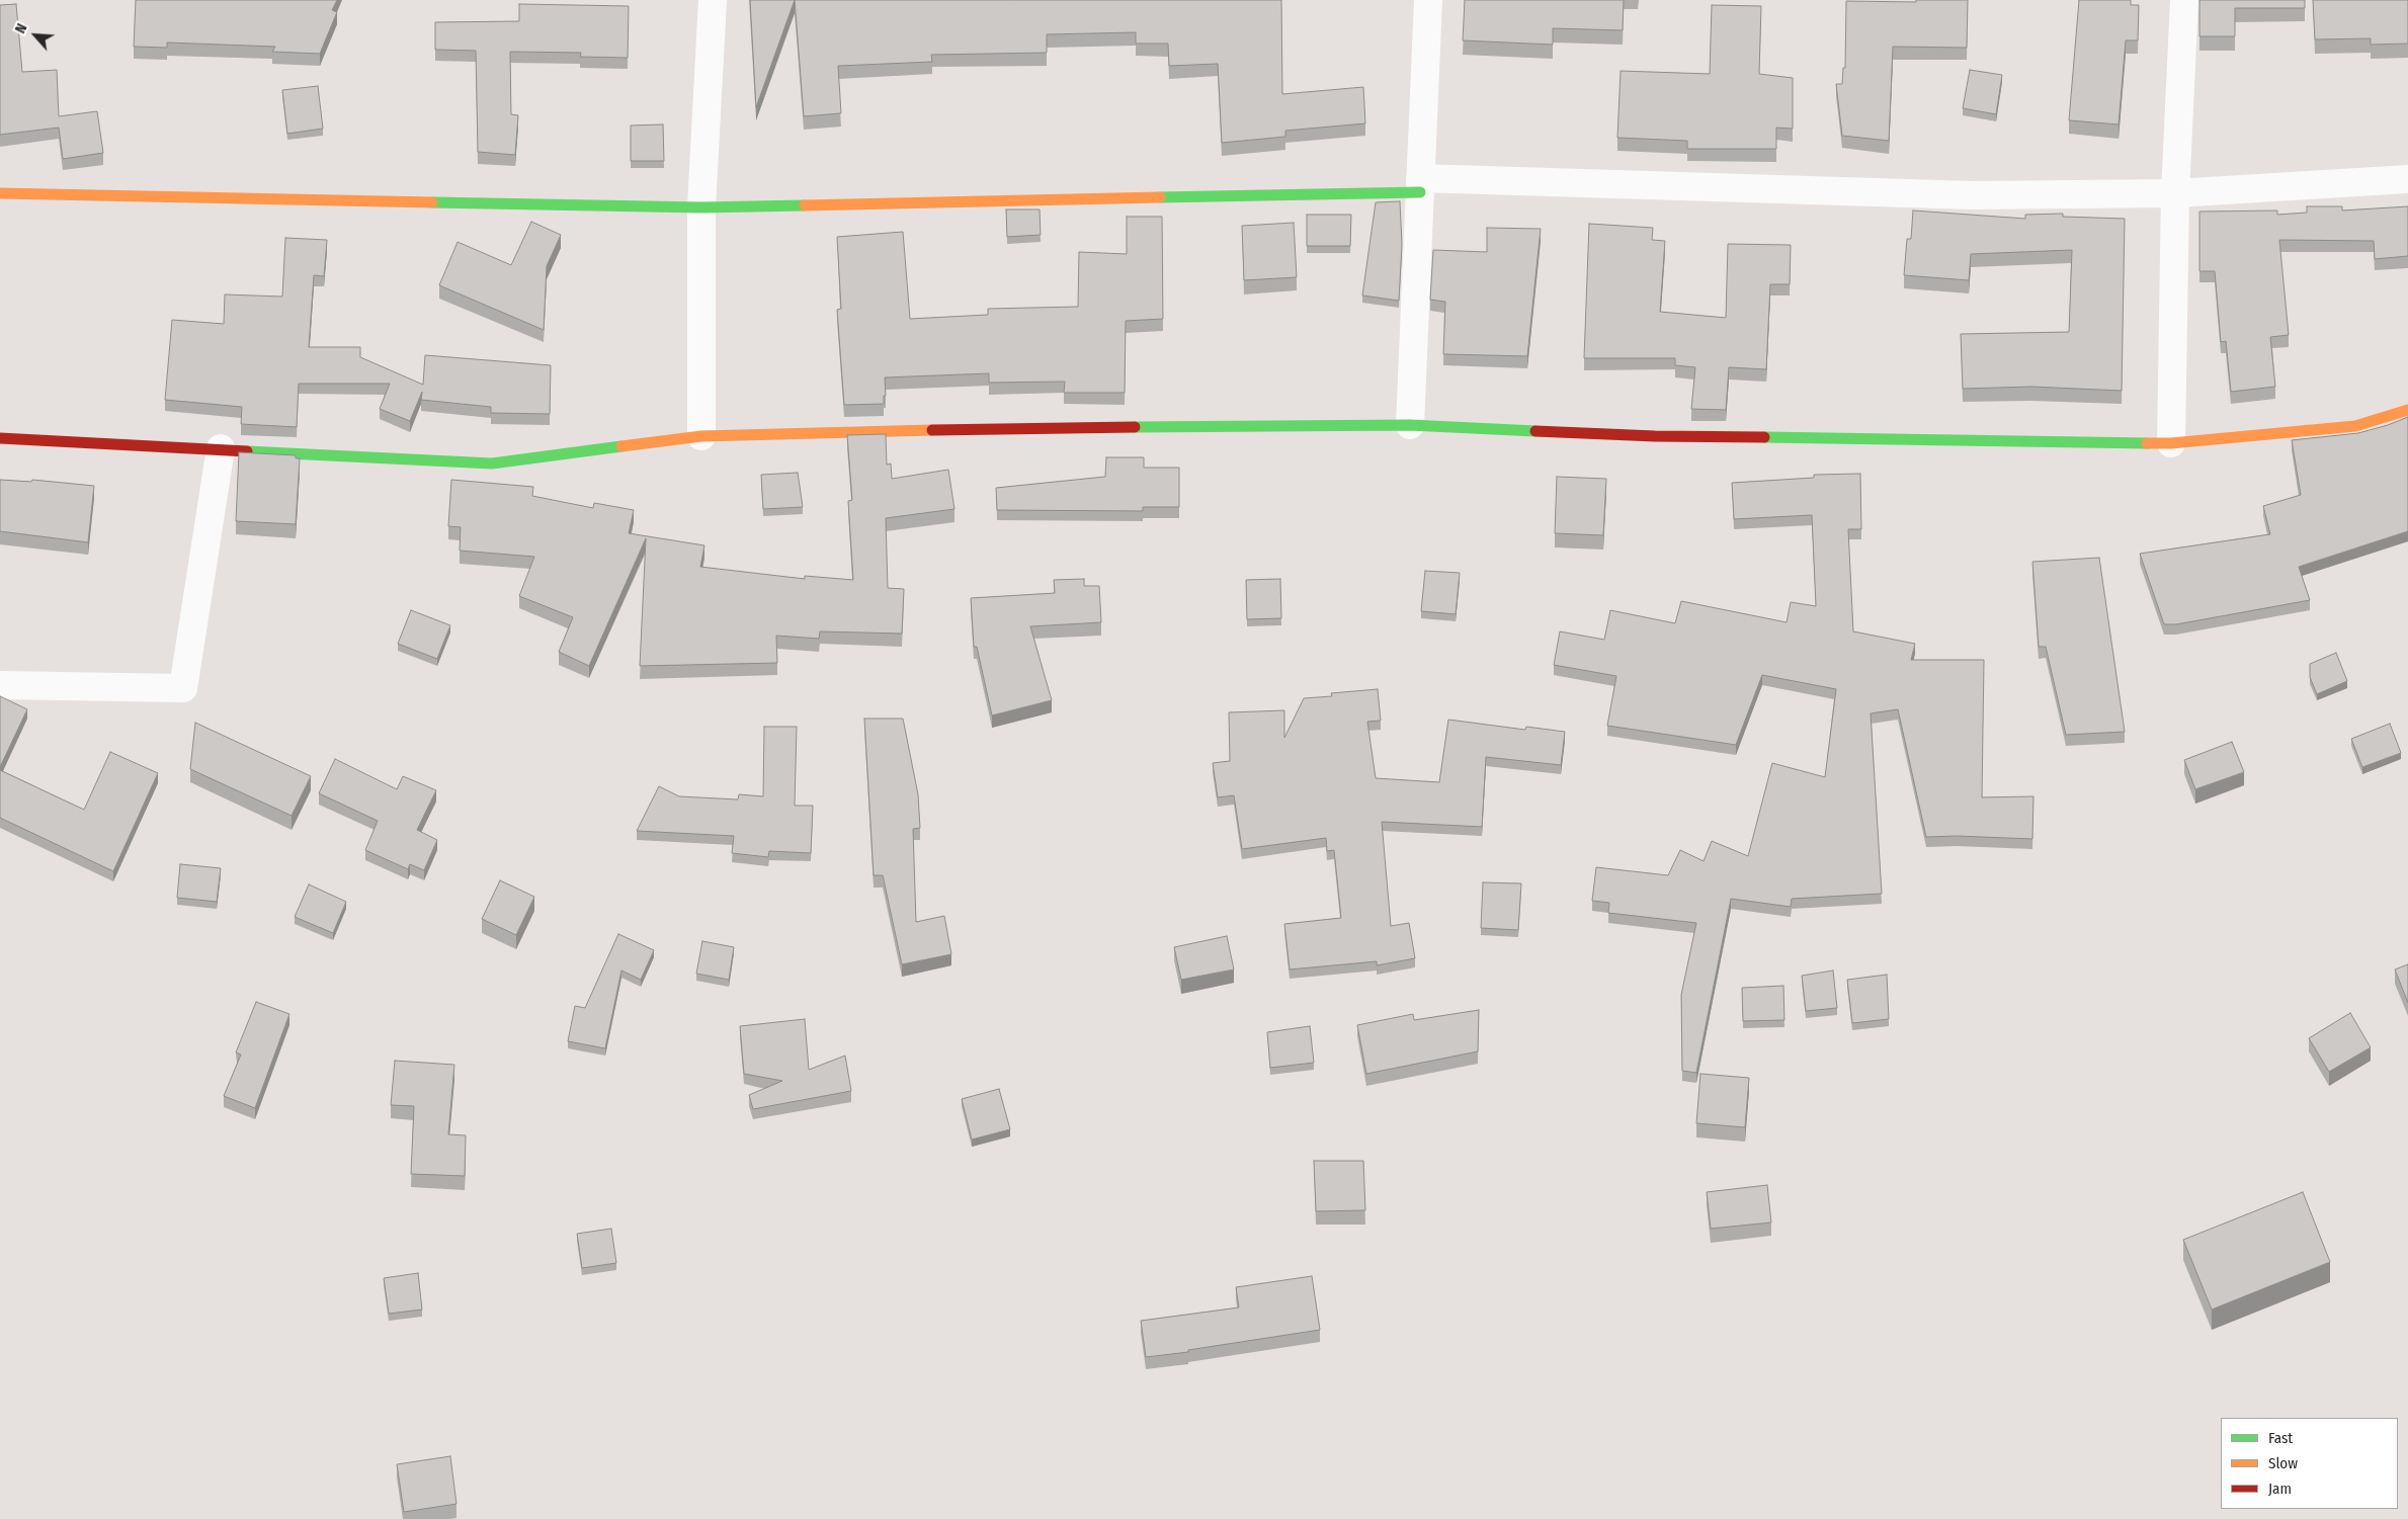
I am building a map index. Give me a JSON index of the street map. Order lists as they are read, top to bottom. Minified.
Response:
{"legend":["Fast","Slow","Jam"],"north":"top left"}
